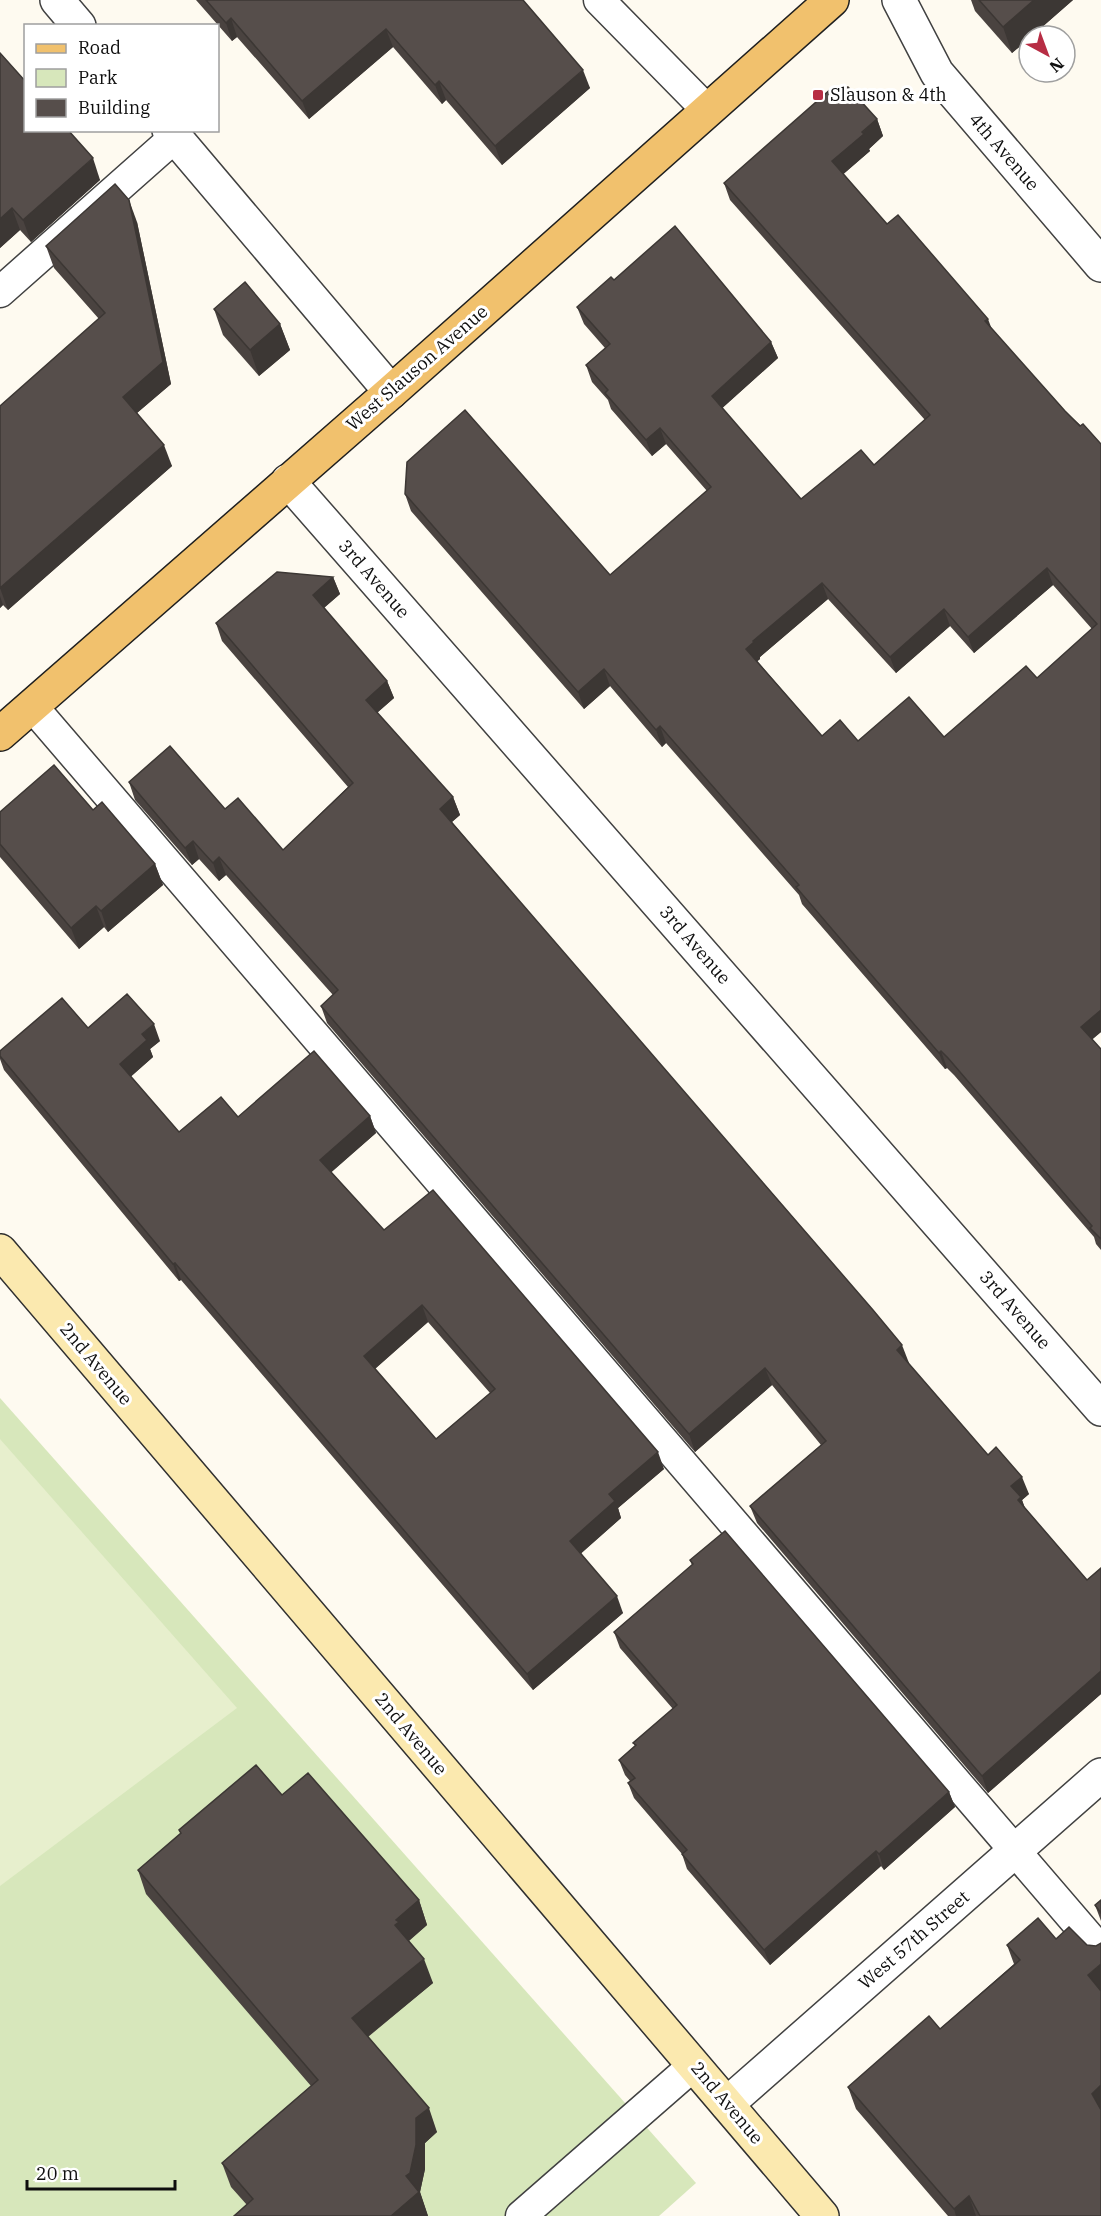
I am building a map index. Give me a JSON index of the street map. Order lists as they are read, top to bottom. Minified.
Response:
{"streets":{"main road":["West Slauson Avenue"],"street":["4th Avenue","3rd Avenue","2nd Avenue","West 57th Street"]},"crossings":[["West Slauson Avenue","3rd Avenue"],["2nd Avenue","West 57th Street"]],"places":{"transit":["Slauson & 4th"]},"legend":["Road","Park","Building"],"scale_bar":"20 m","north":"bottom right"}
